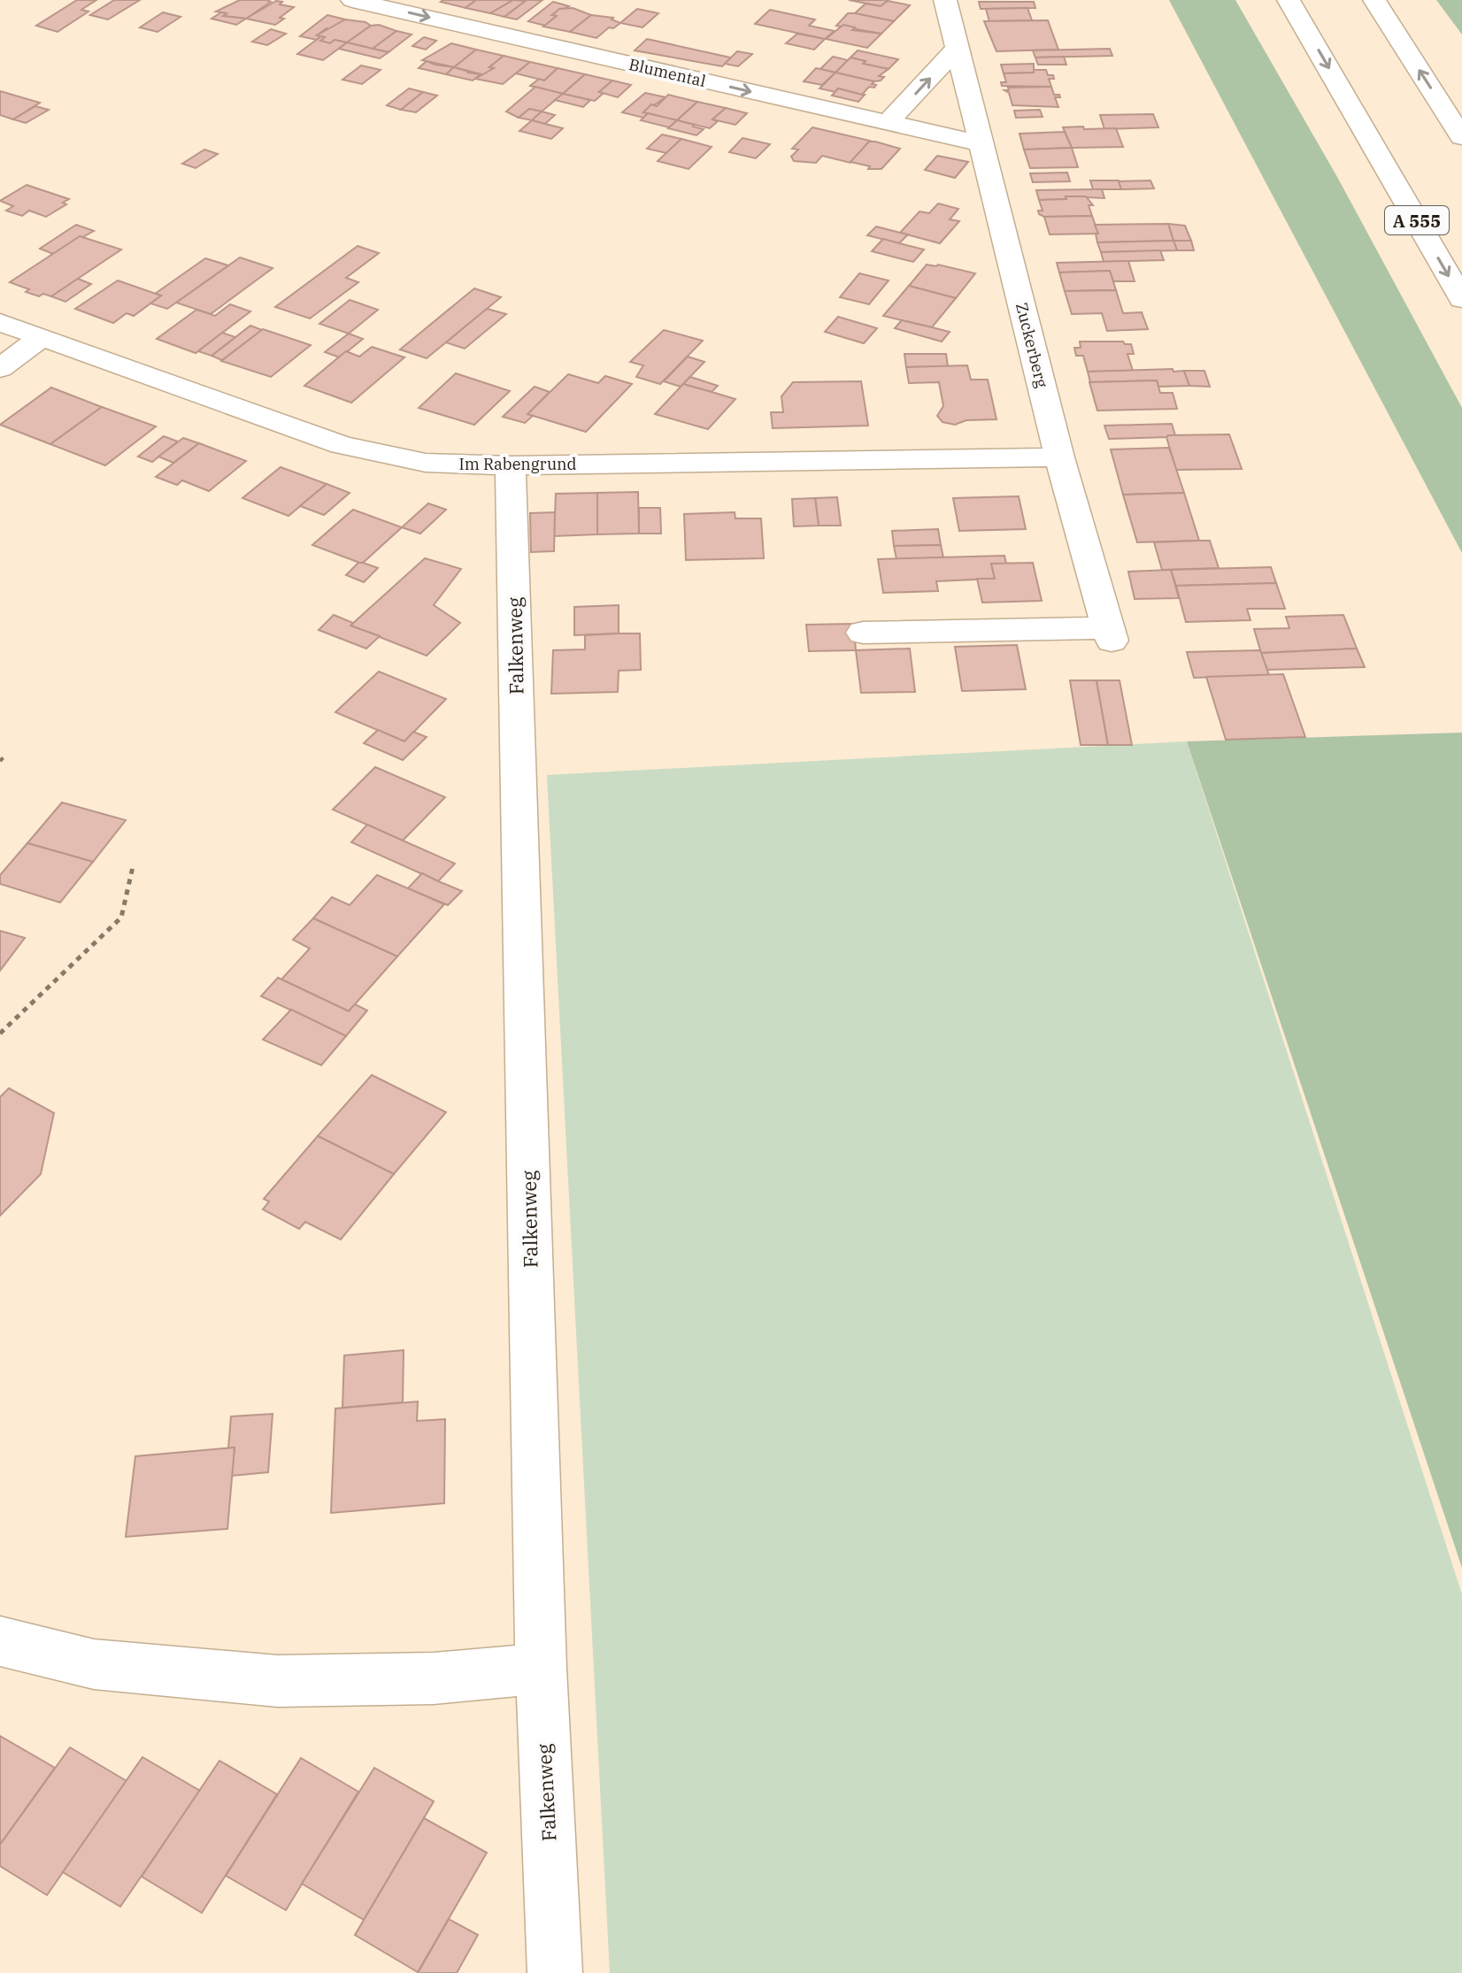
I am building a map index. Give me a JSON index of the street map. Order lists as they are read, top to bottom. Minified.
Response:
{"streets":{"main road":["Blumental","A 555","Zuckerberg","Im Rabengrund","Falkenweg"]},"crossings":[["Blumental","Zuckerberg"],["Zuckerberg","Im Rabengrund"],["Im Rabengrund","Falkenweg"]],"one_way":["Blumental"]}
